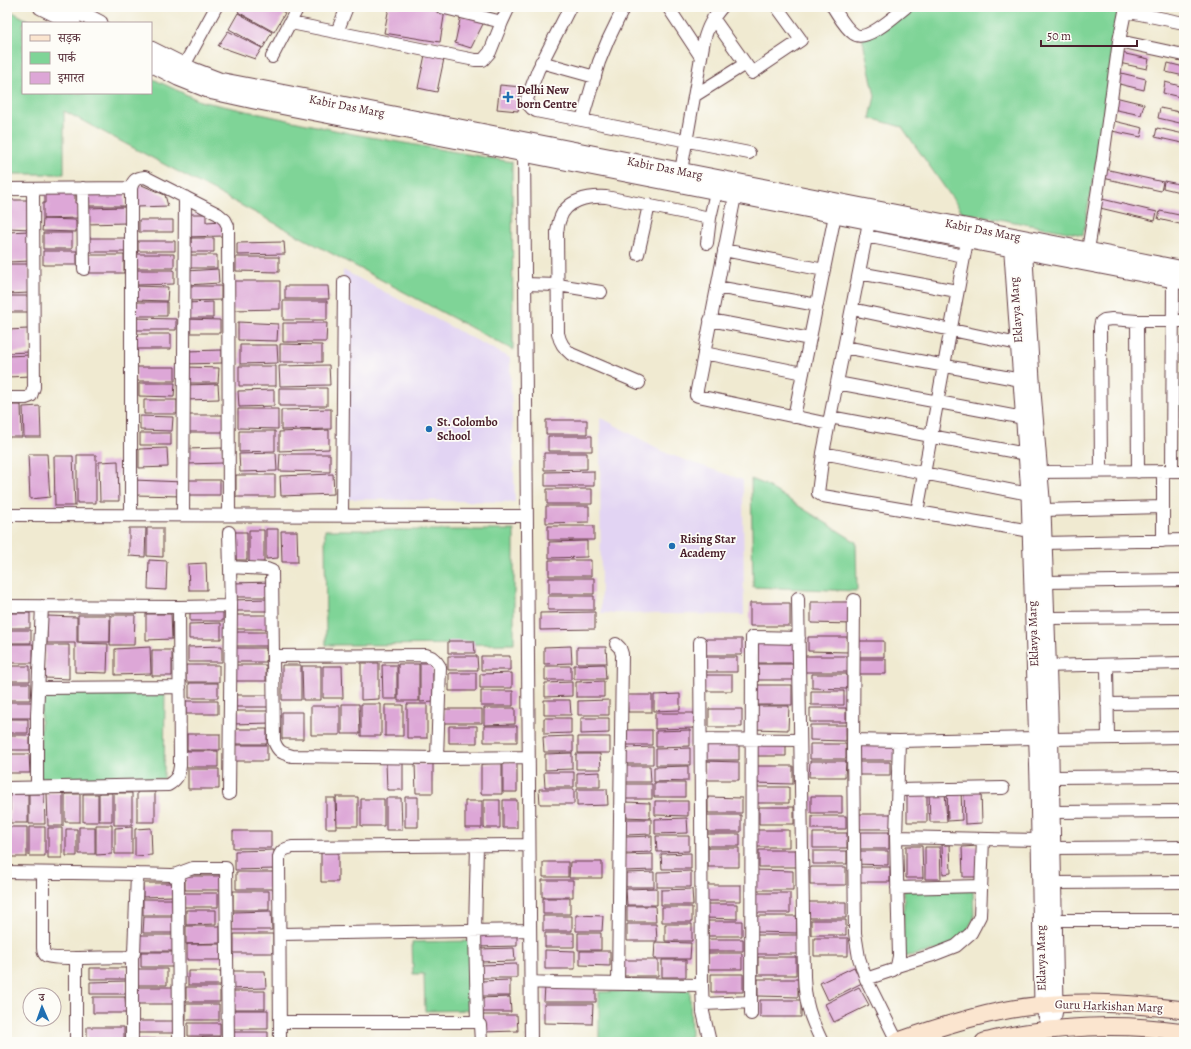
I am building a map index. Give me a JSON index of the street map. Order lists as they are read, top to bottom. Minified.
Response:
{"streets":{"main road":["Guru Harkishan Marg"],"street":["Kabir Das Marg","Eklavya Marg"]},"crossings":[["Kabir Das Marg","Eklavya Marg"],["Eklavya Marg","Guru Harkishan Marg"]],"places":{"health":["Delhi New born Centre"],"other":["St. Colombo School","Rising Star Academy"]},"legend":["सड़क","पार्क","इमारत"],"scale_bar":"50 m","north":"top"}
